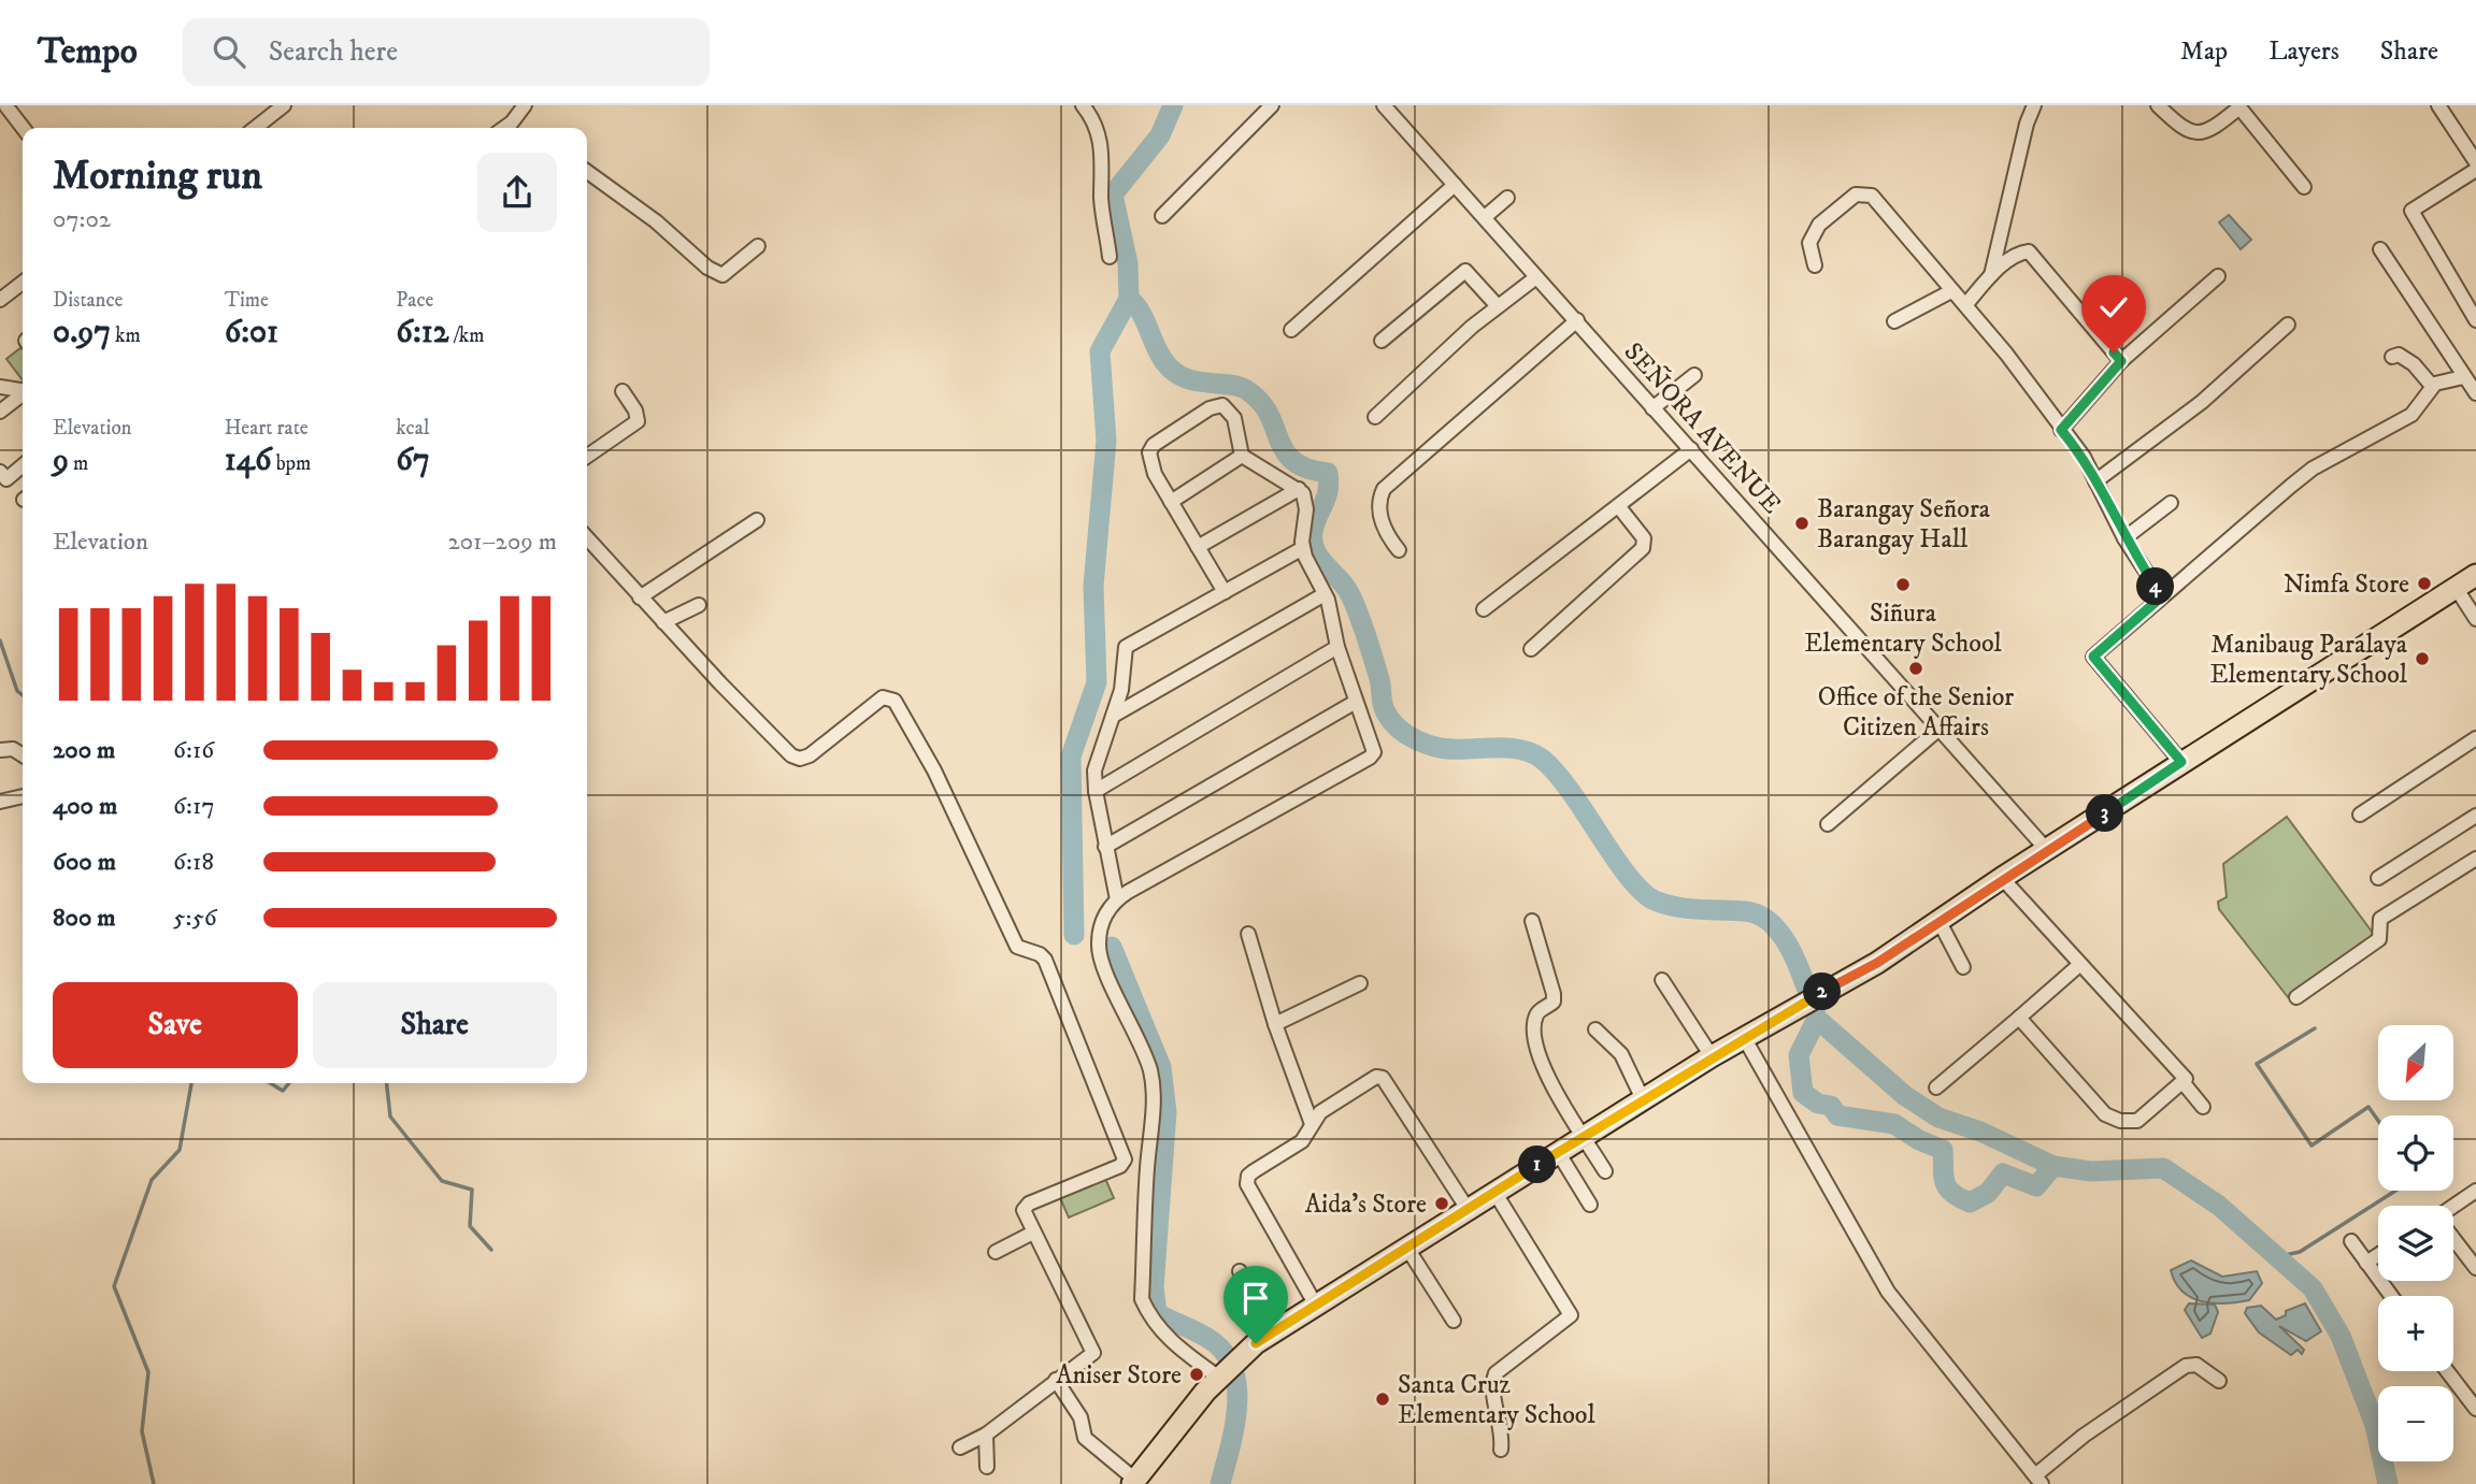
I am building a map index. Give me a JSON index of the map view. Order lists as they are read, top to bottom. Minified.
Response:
{"streets":{"street":["SEÑORA AVENUE"]},"places":["Barangay Señora Barangay Hall","Nimfa Store","Siñura Elementary School","Manibaug Paralaya Elementary School","Office of the Senior Citizen Affairs","Aida's Store","Aniser Store","Santa Cruz Elementary School"],"north":"bottom left","page":{"header":"Tempo","search":"Search here","nav":["Map","Layers","Share"],"heading":["Morning run","07:02"],"stats":[["Distance","0.97 km"],["Time","6:01"],["Pace","6:12 /km"],["Elevation","9 m"],["Heart rate","146 bpm"],["kcal","67"]],"chart":["Elevation","201–209 m"],"pins":["4","3","2","1"],"list":[{"name":"200 m","note":"6:16"},{"name":"400 m","note":"6:17"},{"name":"600 m","note":"6:18"},{"name":"800 m","note":"5:56"}],"buttons":["Save","Share"],"map_buttons":["+","−"]}}
